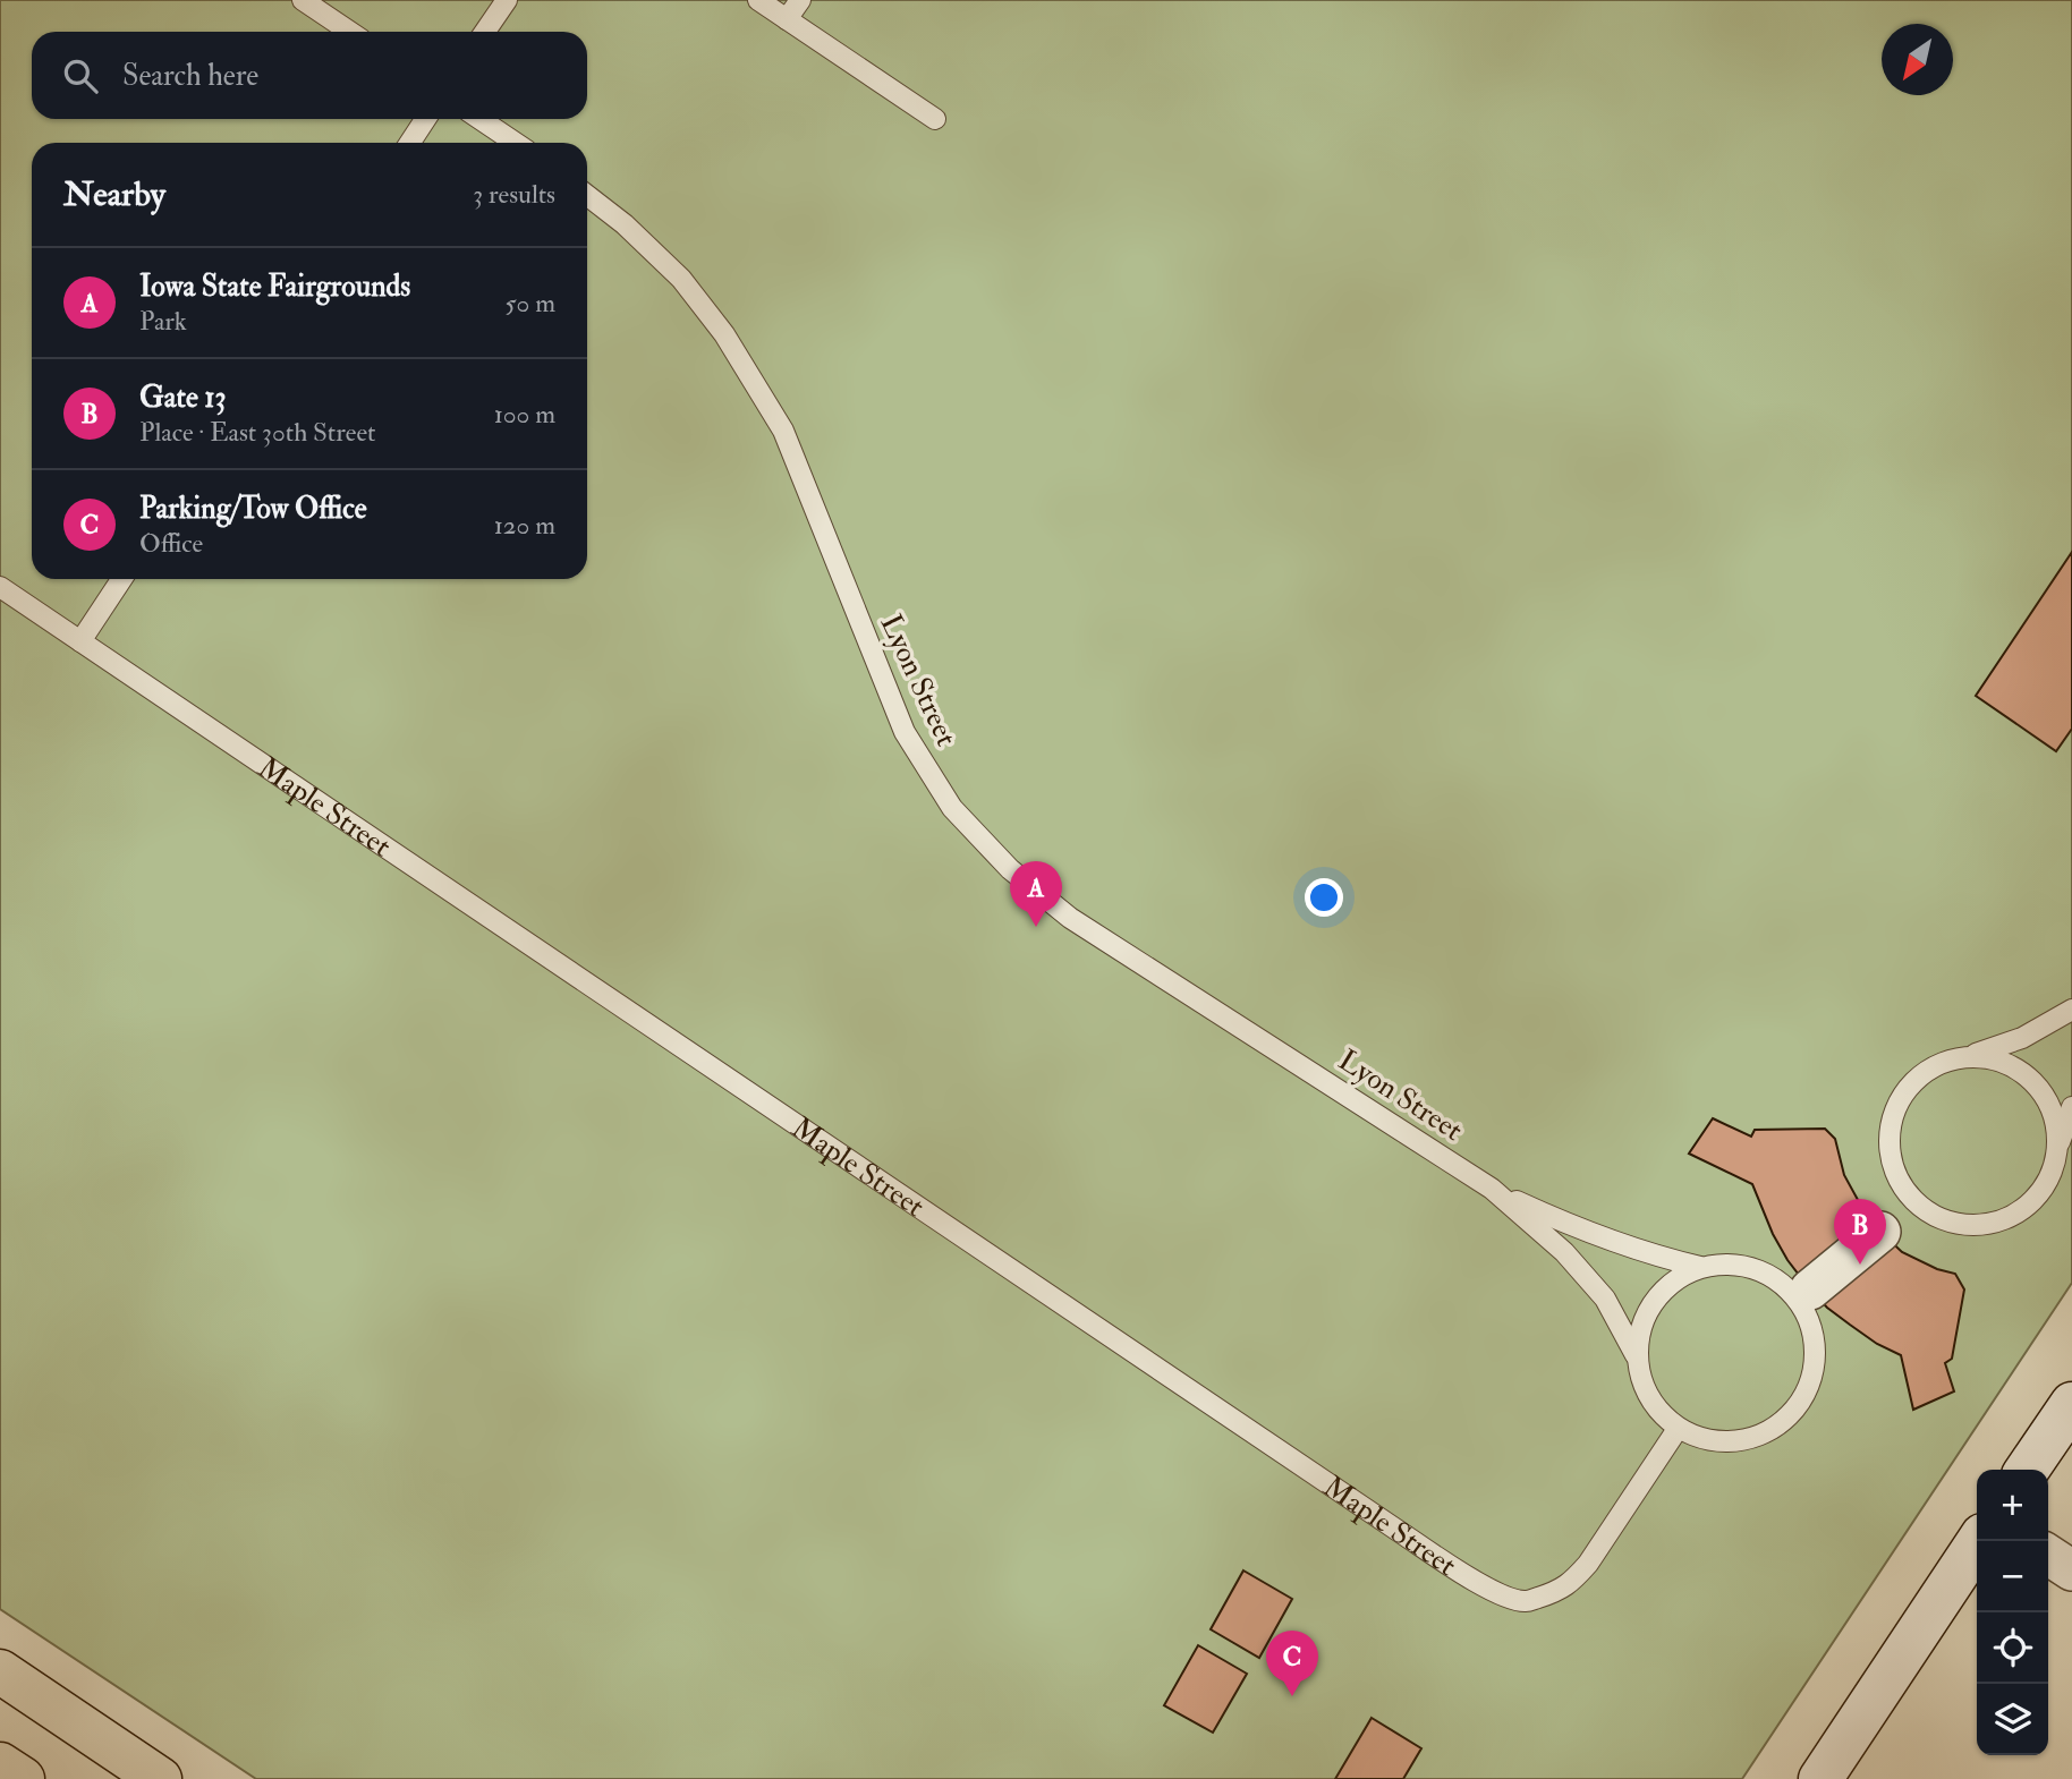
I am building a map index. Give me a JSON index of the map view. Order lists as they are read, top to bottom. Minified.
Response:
{"streets":{"lane":["Lyon Street","Maple Street"]},"north":"bottom left","page":{"search":"Search here","heading":["Nearby","3 results"],"list":[{"mark":"A","name":"Iowa State Fairgrounds","note":"Park","value":"50 m"},{"mark":"B","name":"Gate 13","note":"Place · East 30th Street","value":"100 m"},{"mark":"C","name":"Parking/Tow Office","note":"Office","value":"120 m"}],"pins":["A","B","C"],"map_buttons":["+","−"]}}
